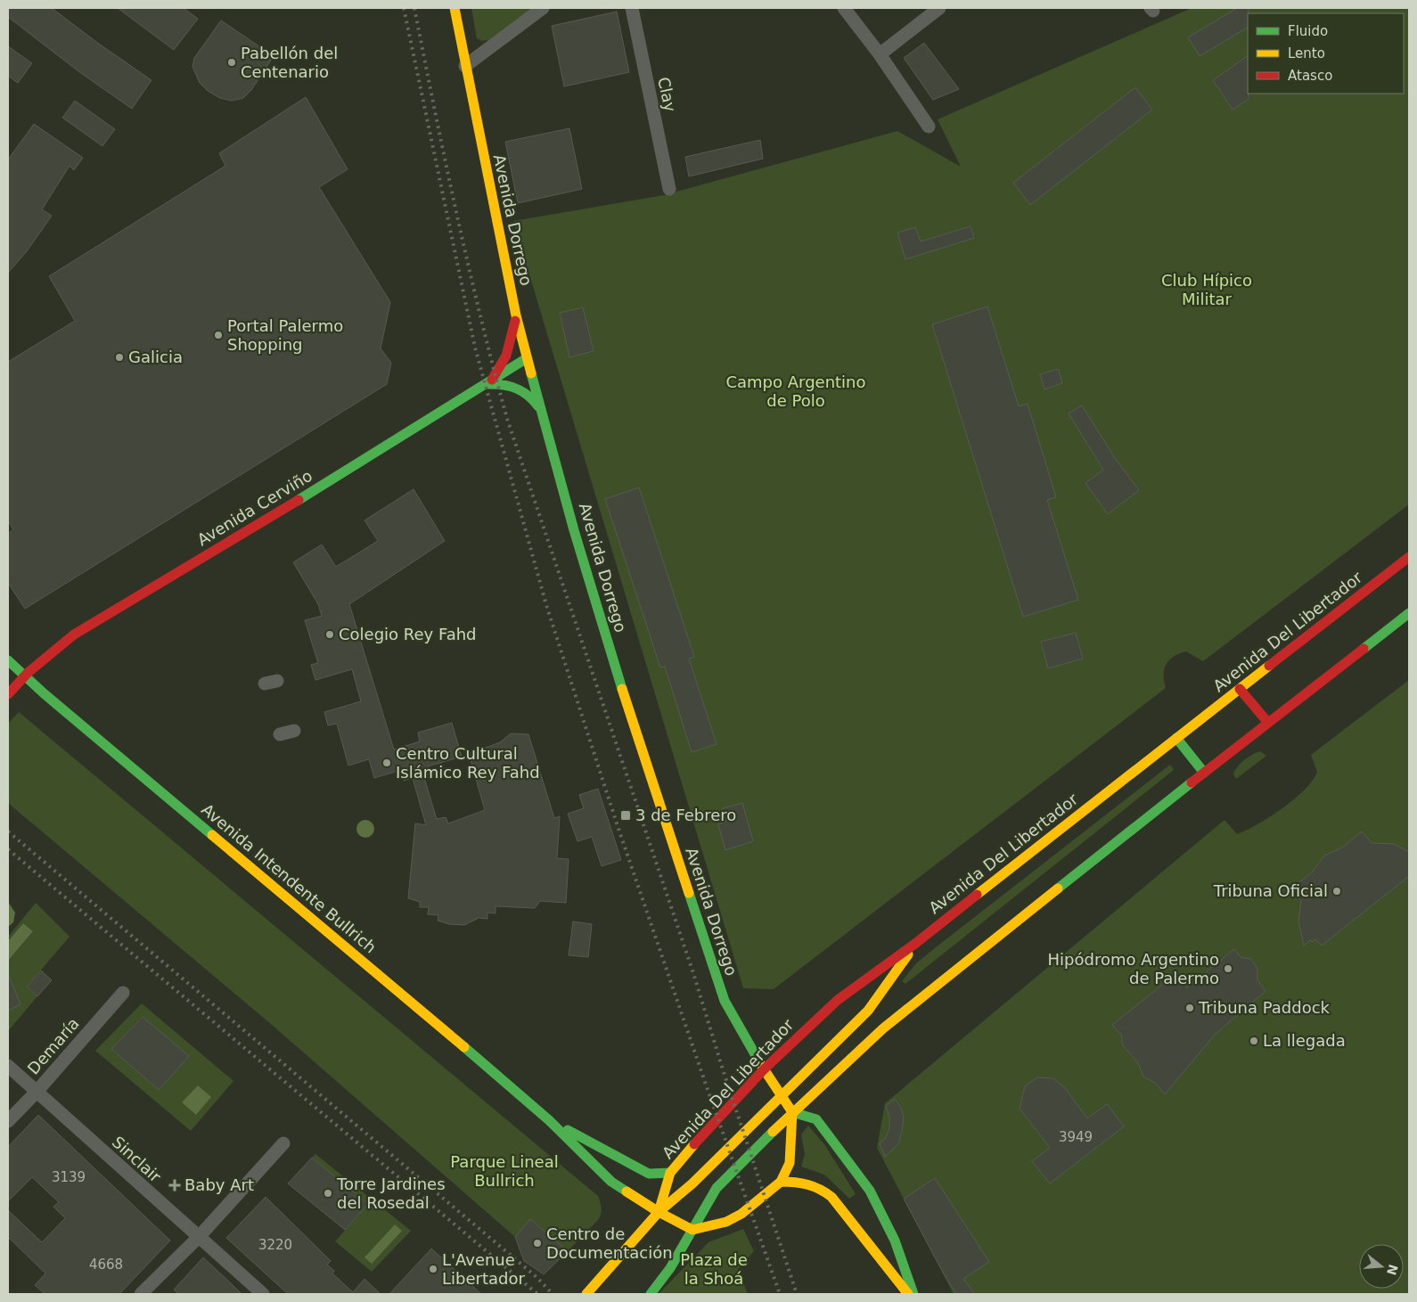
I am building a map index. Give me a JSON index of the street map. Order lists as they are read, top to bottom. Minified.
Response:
{"streets":{"main road":["Avenida Dorrego","Avenida Cerviño","Avenida Del Libertador","Avenida Intendente Bullrich"],"street":["Clay","Demaría","Sinclair"]},"crossings":[["Avenida Dorrego","Avenida Cerviño"],["Avenida Dorrego","Avenida Del Libertador"],["Avenida Cerviño","Avenida Intendente Bullrich"],["Avenida Del Libertador","Avenida Intendente Bullrich"],["Demaría","Sinclair"]],"parks":["Club Hípico Militar","Campo Argentino de Polo","Parque Lineal Bullrich","Plaza de la Shoá"],"places":{"other":["Pabellón del Centenario","Portal Palermo Shopping","Galicia","Colegio Rey Fahd","Centro Cultural Islámico Rey Fahd","Tribuna Oficial","Hipódromo Argentino de Palermo","Tribuna Paddock","La llegada","Torre Jardines del Rosedal","Centro de Documentación","L'Avenue Libertador"],"transit":["3 de Febrero"],"health":["Baby Art"]},"house_numbers":["3949","3139","3220","4668"],"legend":["Fluido","Lento","Atasco"],"north":"right"}
